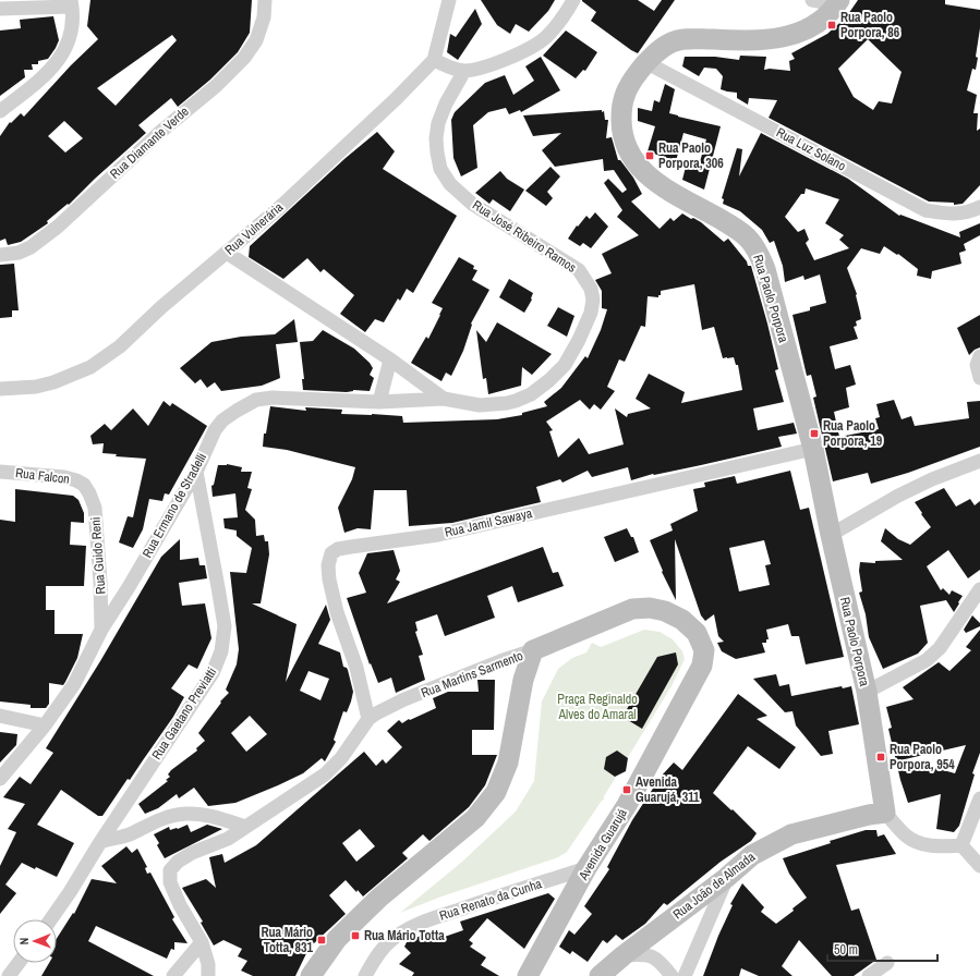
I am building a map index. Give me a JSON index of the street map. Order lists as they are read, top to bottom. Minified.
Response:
{"streets":{"street":["Rua Diamante Verde","Rua Luz Solano","Rua Vulnerária","Rua José Ribeiro Ramos","Rua Paolo Porpora","Rua Falcon","Rua Ermano de Stradelli","Rua Jamil Sawaya","Rua Guido Reni","Rua Martins Sarmento","Rua Gaetano Previatti","Avenida Guarujá","Rua João de Almada","Rua Renato da Cunha"]},"crossings":[["Rua Luz Solano","Rua Paolo Porpora"],["Rua Vulnerária","Rua José Ribeiro Ramos"],["Rua José Ribeiro Ramos","Rua Ermano de Stradelli"],["Rua Paolo Porpora","Rua Jamil Sawaya"],["Rua Paolo Porpora","Rua João de Almada"],["Rua Falcon","Rua Guido Reni"],["Rua Ermano de Stradelli","Rua Guido Reni"],["Rua Ermano de Stradelli","Rua Gaetano Previatti"],["Rua Jamil Sawaya","Rua Martins Sarmento"],["Rua Martins Sarmento","Avenida Guarujá"],["Avenida Guarujá","Rua Renato da Cunha"]],"parks":["Praça Reginaldo Alves do Amaral"],"places":{"transit":["Rua Paolo Porpora, 86","Rua Paolo Porpora, 306","Rua Paolo Porpora, 19","Rua Paolo Porpora, 954","Avenida Guarujá, 311","Rua Mário Totta","Rua Mário Totta, 831"]},"scale_bar":"50 m","north":"left"}
